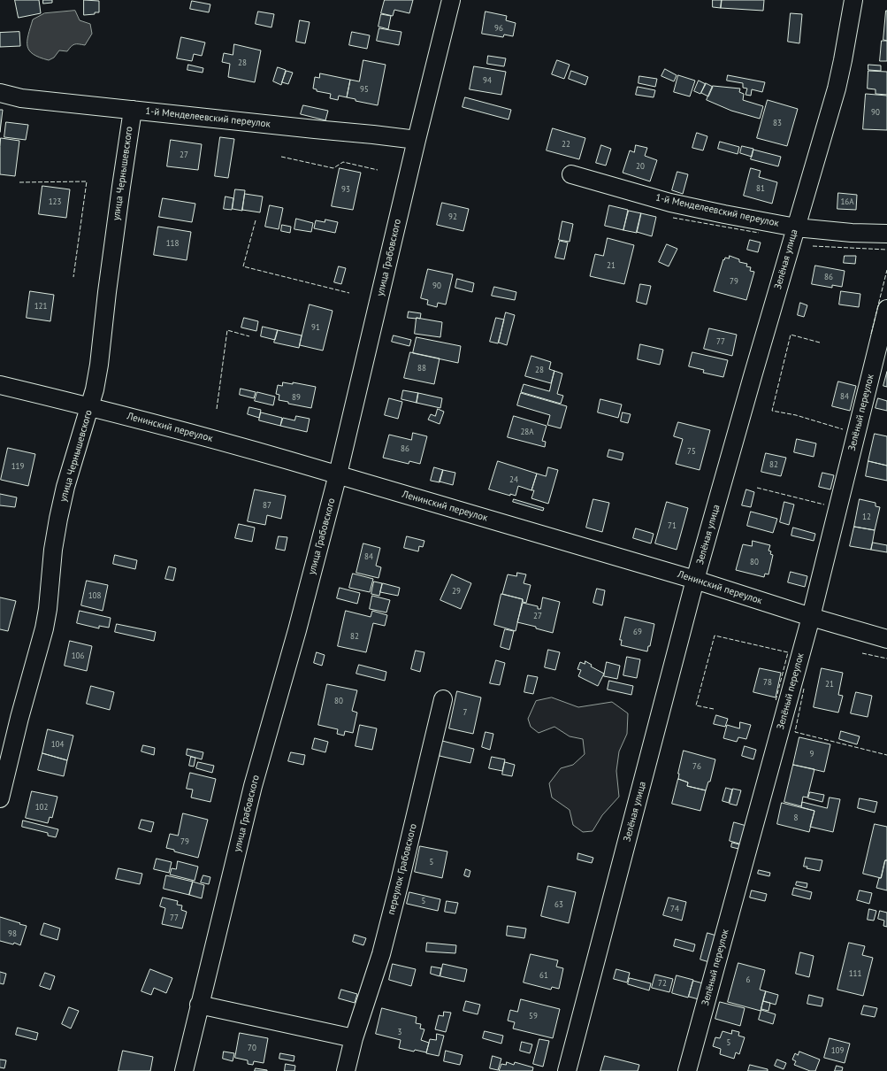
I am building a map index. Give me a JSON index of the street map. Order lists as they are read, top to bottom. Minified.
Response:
{"streets":{"street":["1-й Менделеевский переулок","улица Чернышевского","улица Грабовского","Зелёная улица","Зелёный переулок","Ленинский переулок","переулок Грабовского"]},"crossings":[["1-й Менделеевский переулок","улица Чернышевского"],["1-й Менделеевский переулок","улица Грабовского"],["1-й Менделеевский переулок","Зелёная улица"],["улица Чернышевского","Ленинский переулок"],["улица Грабовского","Ленинский переулок"],["Зелёная улица","Ленинский переулок"],["Зелёный переулок","Ленинский переулок"]],"house_numbers":["96","28","94","95","90","83","22","27","20","81","93","123","16А","92","118","21","86","79","90","121","91","77","88","28","84","89","28А","86","75","82","119","24","87","12","71","84","80","29","108","27","69","82","106","78","21","80","7","104","9","76","102","8","79","5","5","63","74","77","98","111","61","6","72","59","3","5","70","109"]}
